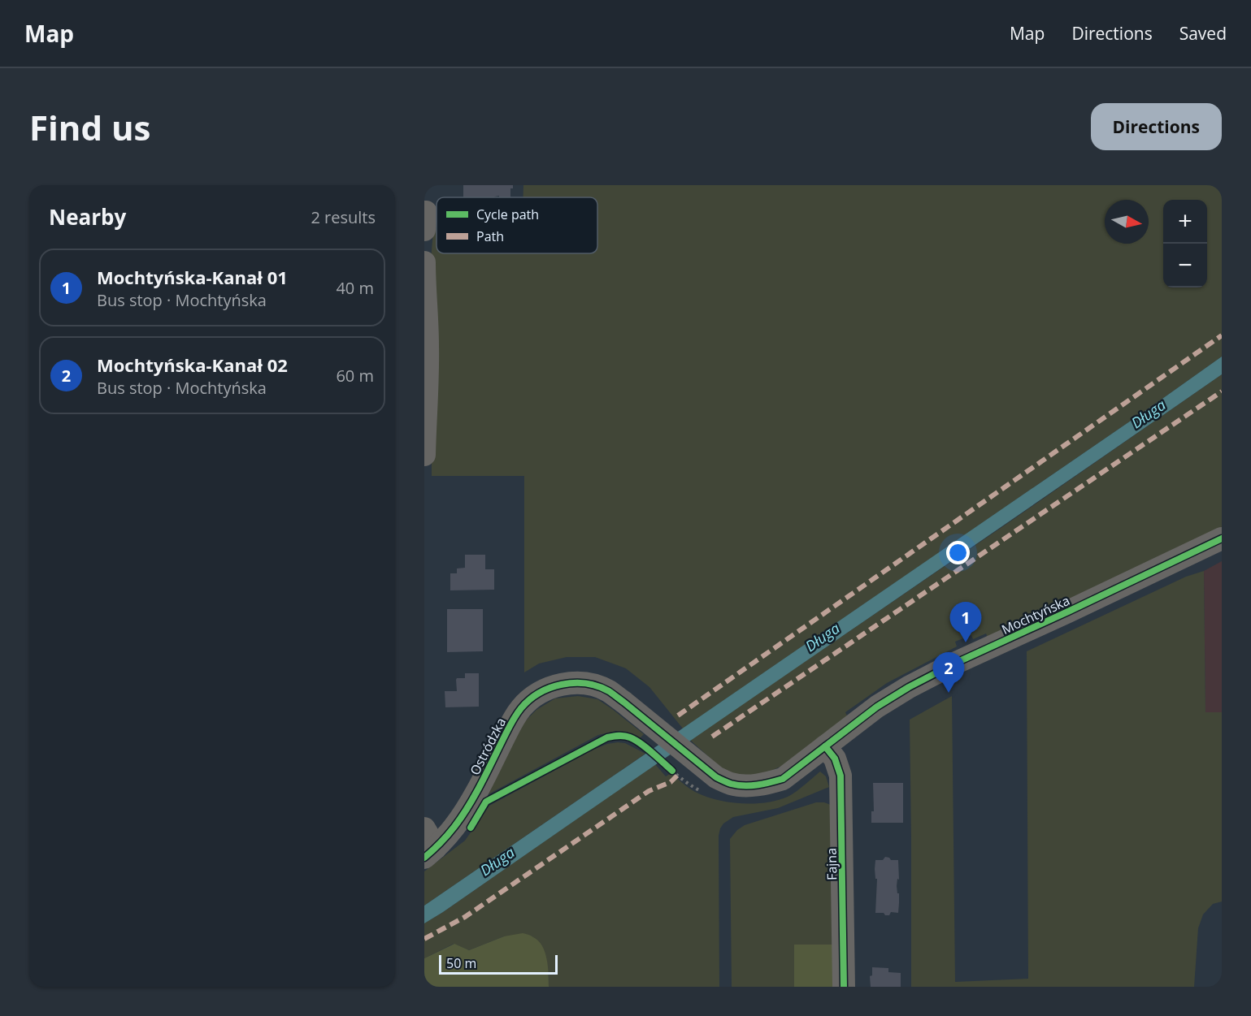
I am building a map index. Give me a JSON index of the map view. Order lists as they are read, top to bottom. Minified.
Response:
{"streets":{"street":["Mochtyńska","Ostródzka","Fajna"]},"crossings":[["Mochtyńska","Ostródzka"],["Mochtyńska","Fajna"]],"water":["Długa"],"legend":["Cycle path","Path"],"scale_bar":"50 m","north":"right","page":{"header":"Map","nav":["Map","Directions","Saved"],"buttons":"Directions","title":"Find us","heading":["Nearby","2 results"],"map_buttons":["+","−"],"list":[{"mark":"1","name":"Mochtyńska-Kanał 01","note":"Bus stop · Mochtyńska","value":"40 m"},{"mark":"2","name":"Mochtyńska-Kanał 02","note":"Bus stop · Mochtyńska","value":"60 m"}],"pins":["1","2"],"scale":"50 m"}}
